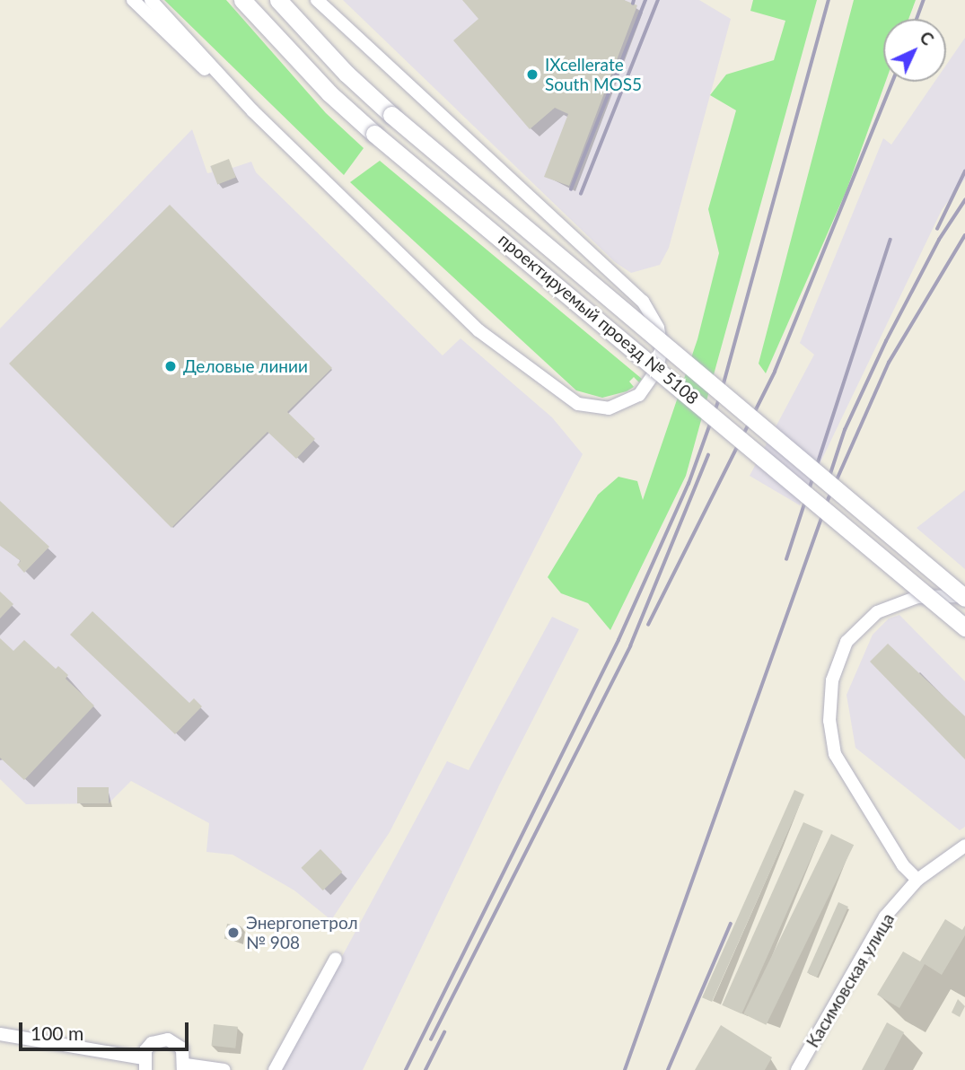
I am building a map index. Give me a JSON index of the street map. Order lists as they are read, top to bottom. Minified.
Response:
{"streets":{"main road":["проектируемый проезд № 5108"],"street":["Касимовская улица"]},"places":["IXcellerate South MOS5","Деловые линии","Энергопетрол № 908"],"scale_bar":"100 m","north":"top right"}
